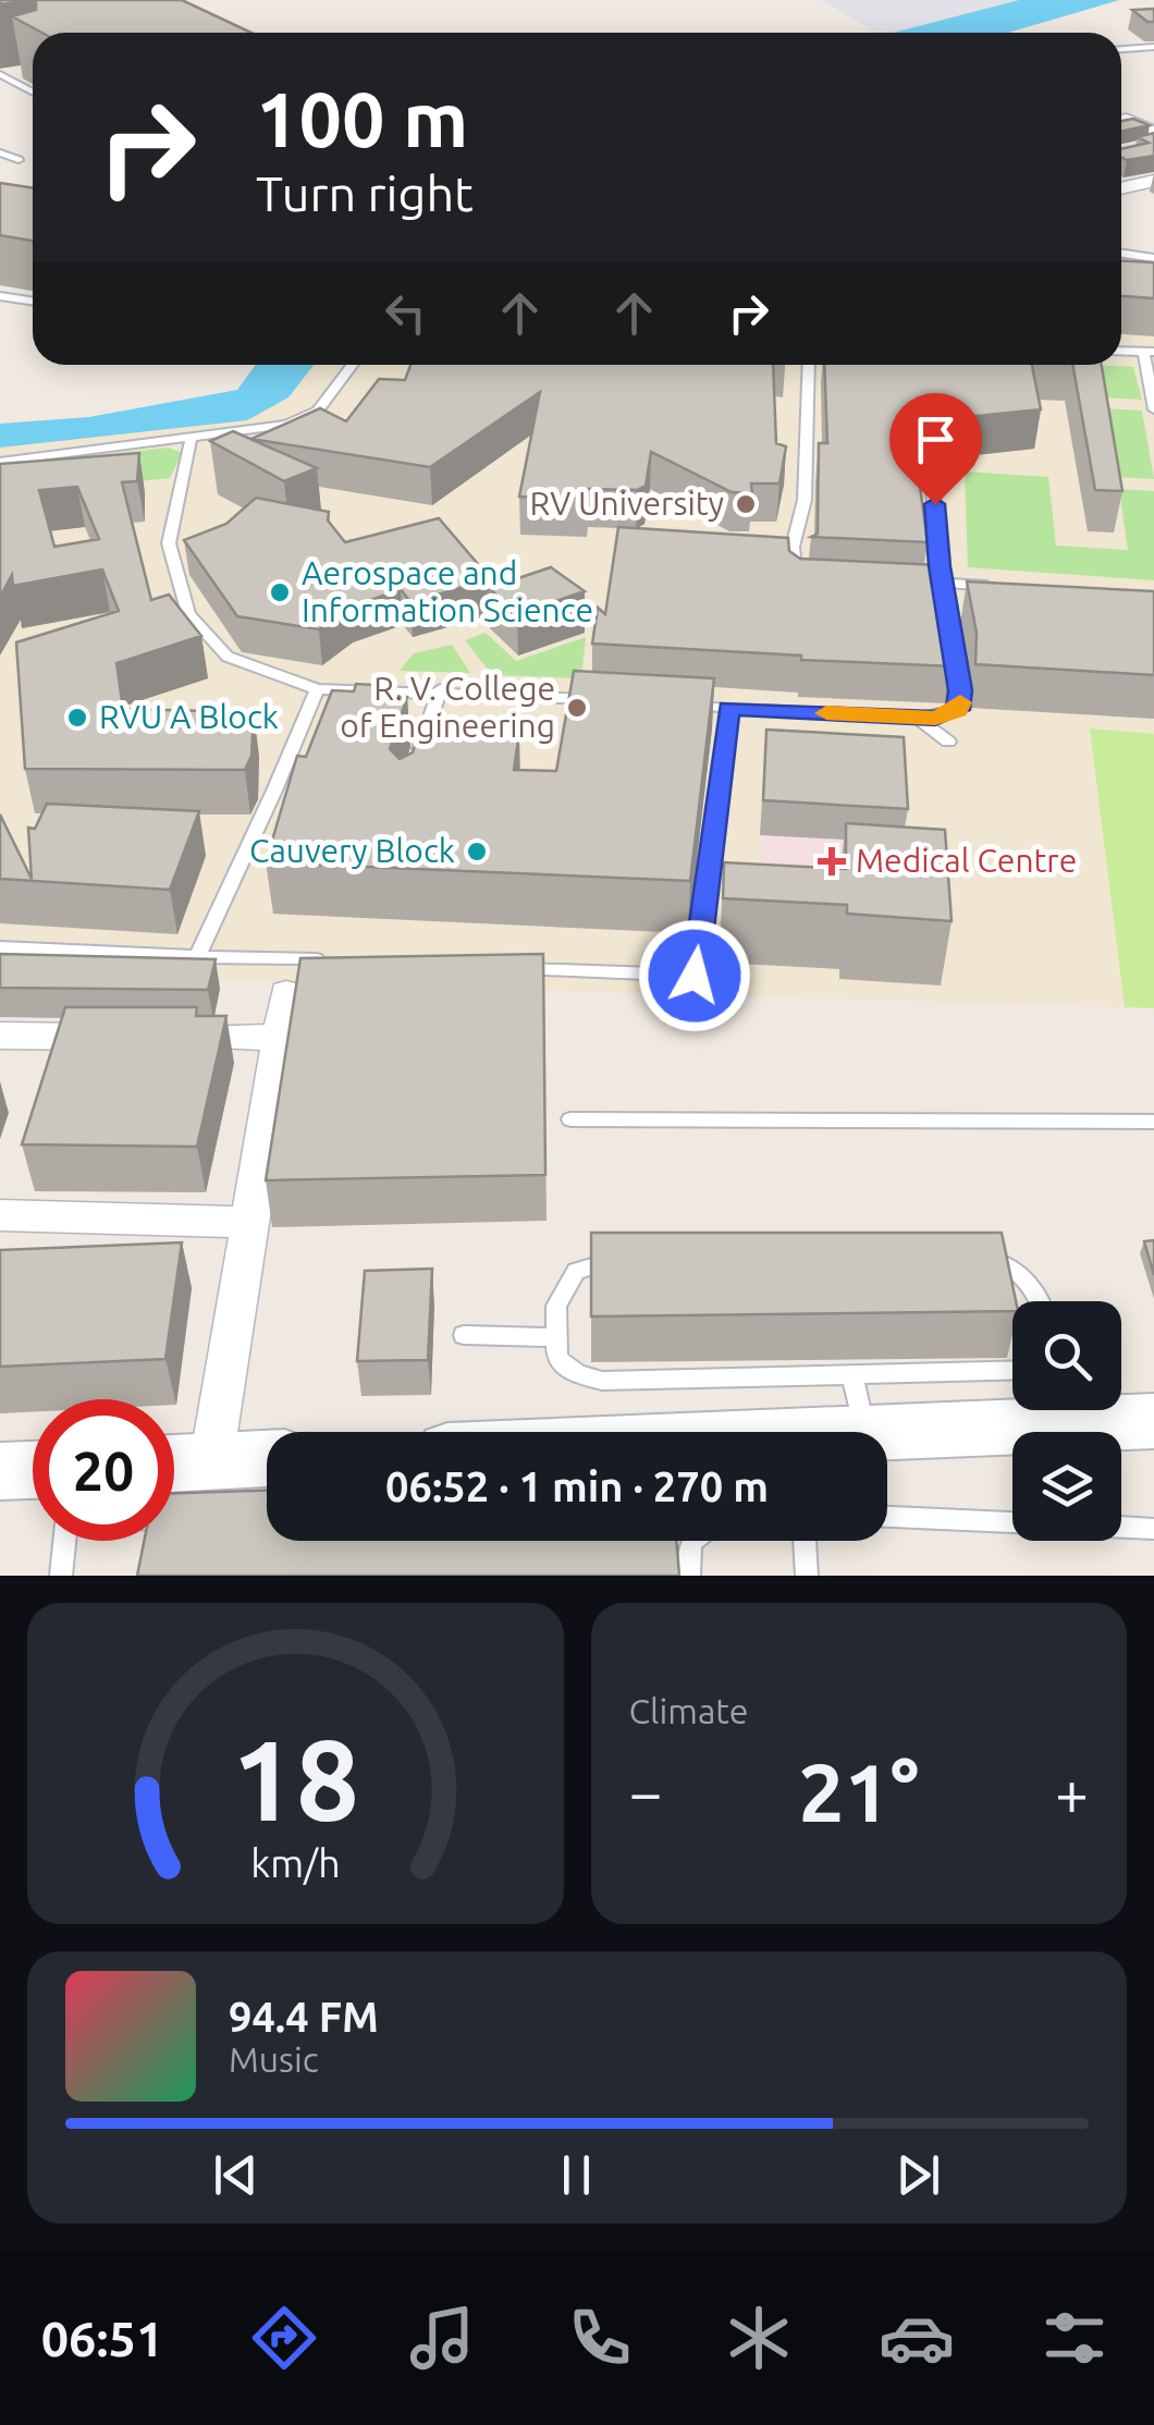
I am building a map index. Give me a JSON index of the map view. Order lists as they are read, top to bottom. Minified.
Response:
{"places":{"other":["RV University","Aerospace and Information Science","R. V. College of Engineering","RVU A Block","Cauvery Block"],"health":["Medical Centre"]},"page":{"turn":["100 m","Turn right"],"limit":"20","trip":"06:52 · 1 min · 270 m","tile":"Climate","heat":["−","21°","+"],"song":["94.4 FM","Music"],"tabs":"06:51","gauge":["18","km/h"]}}
